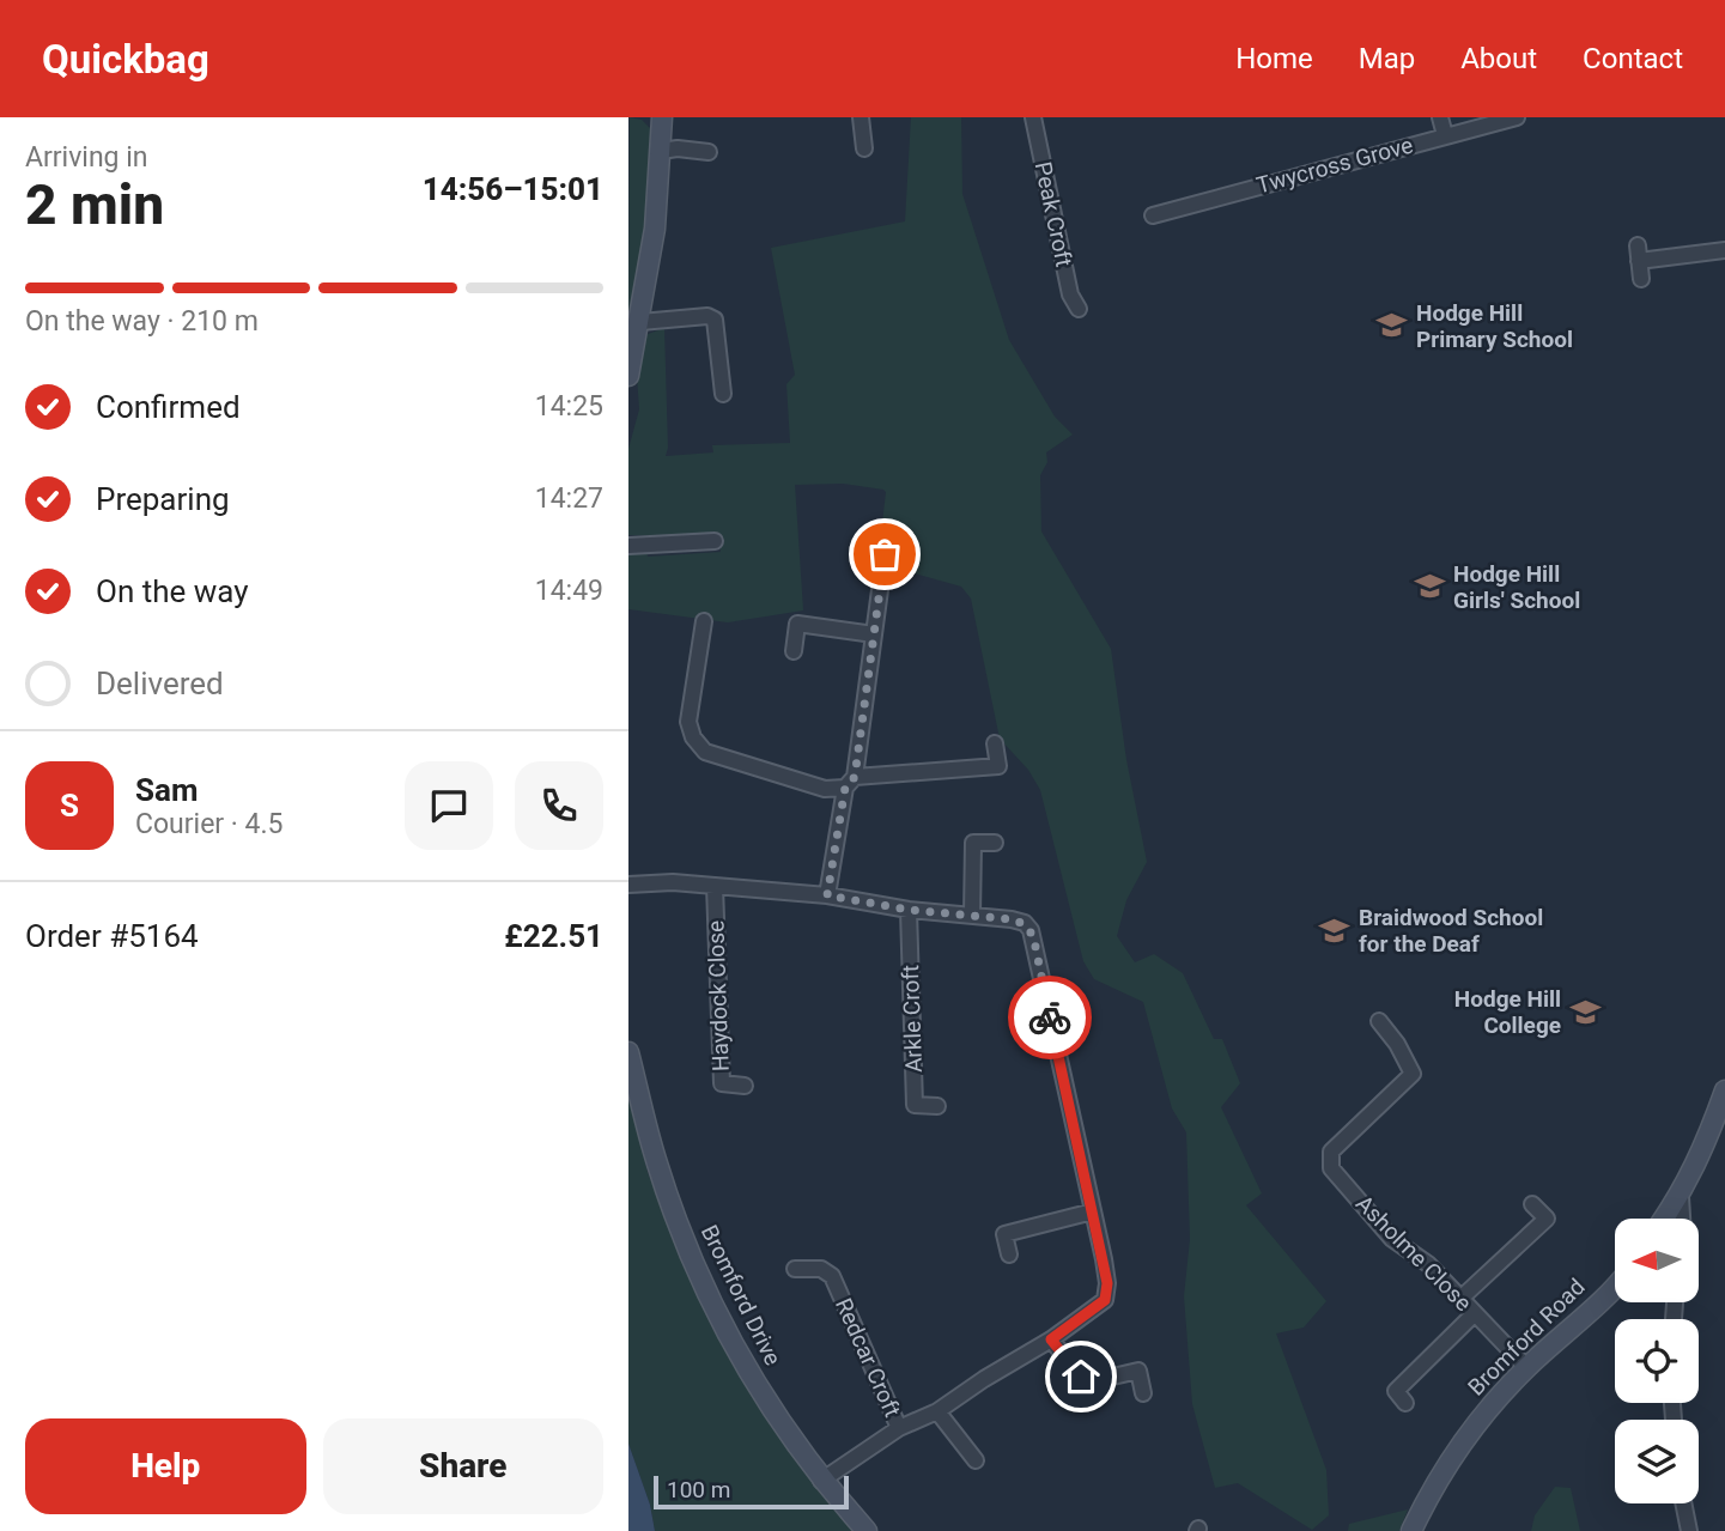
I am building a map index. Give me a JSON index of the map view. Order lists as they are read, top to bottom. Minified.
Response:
{"streets":{"street":["Twycross Grove","Peak Croft","Haydock Close","Arkle Croft","Asholme Close","Bromford Drive","Bromford Road","Redcar Croft"]},"crossings":[["Asholme Close","Bromford Road"]],"places":{"school or university":["Hodge Hill Primary School","Hodge Hill Girls' School","Braidwood School for the Deaf","Hodge Hill College"]},"scale_bar":"100 m","north":"left","page":{"header":"Quickbag","nav":["Home","Map","About","Contact"],"heading":["2 min","Arriving in","14:56–15:01"],"panel":["Sam","Courier · 4.5","Order #5164","£22.51"],"bar":"On the way · 210 m","list":[["Confirmed","14:25"],["Preparing","14:27"],["On the way","14:49"],"Delivered"],"round":"S","buttons":["Help","Share"],"scale":"100 m"}}
